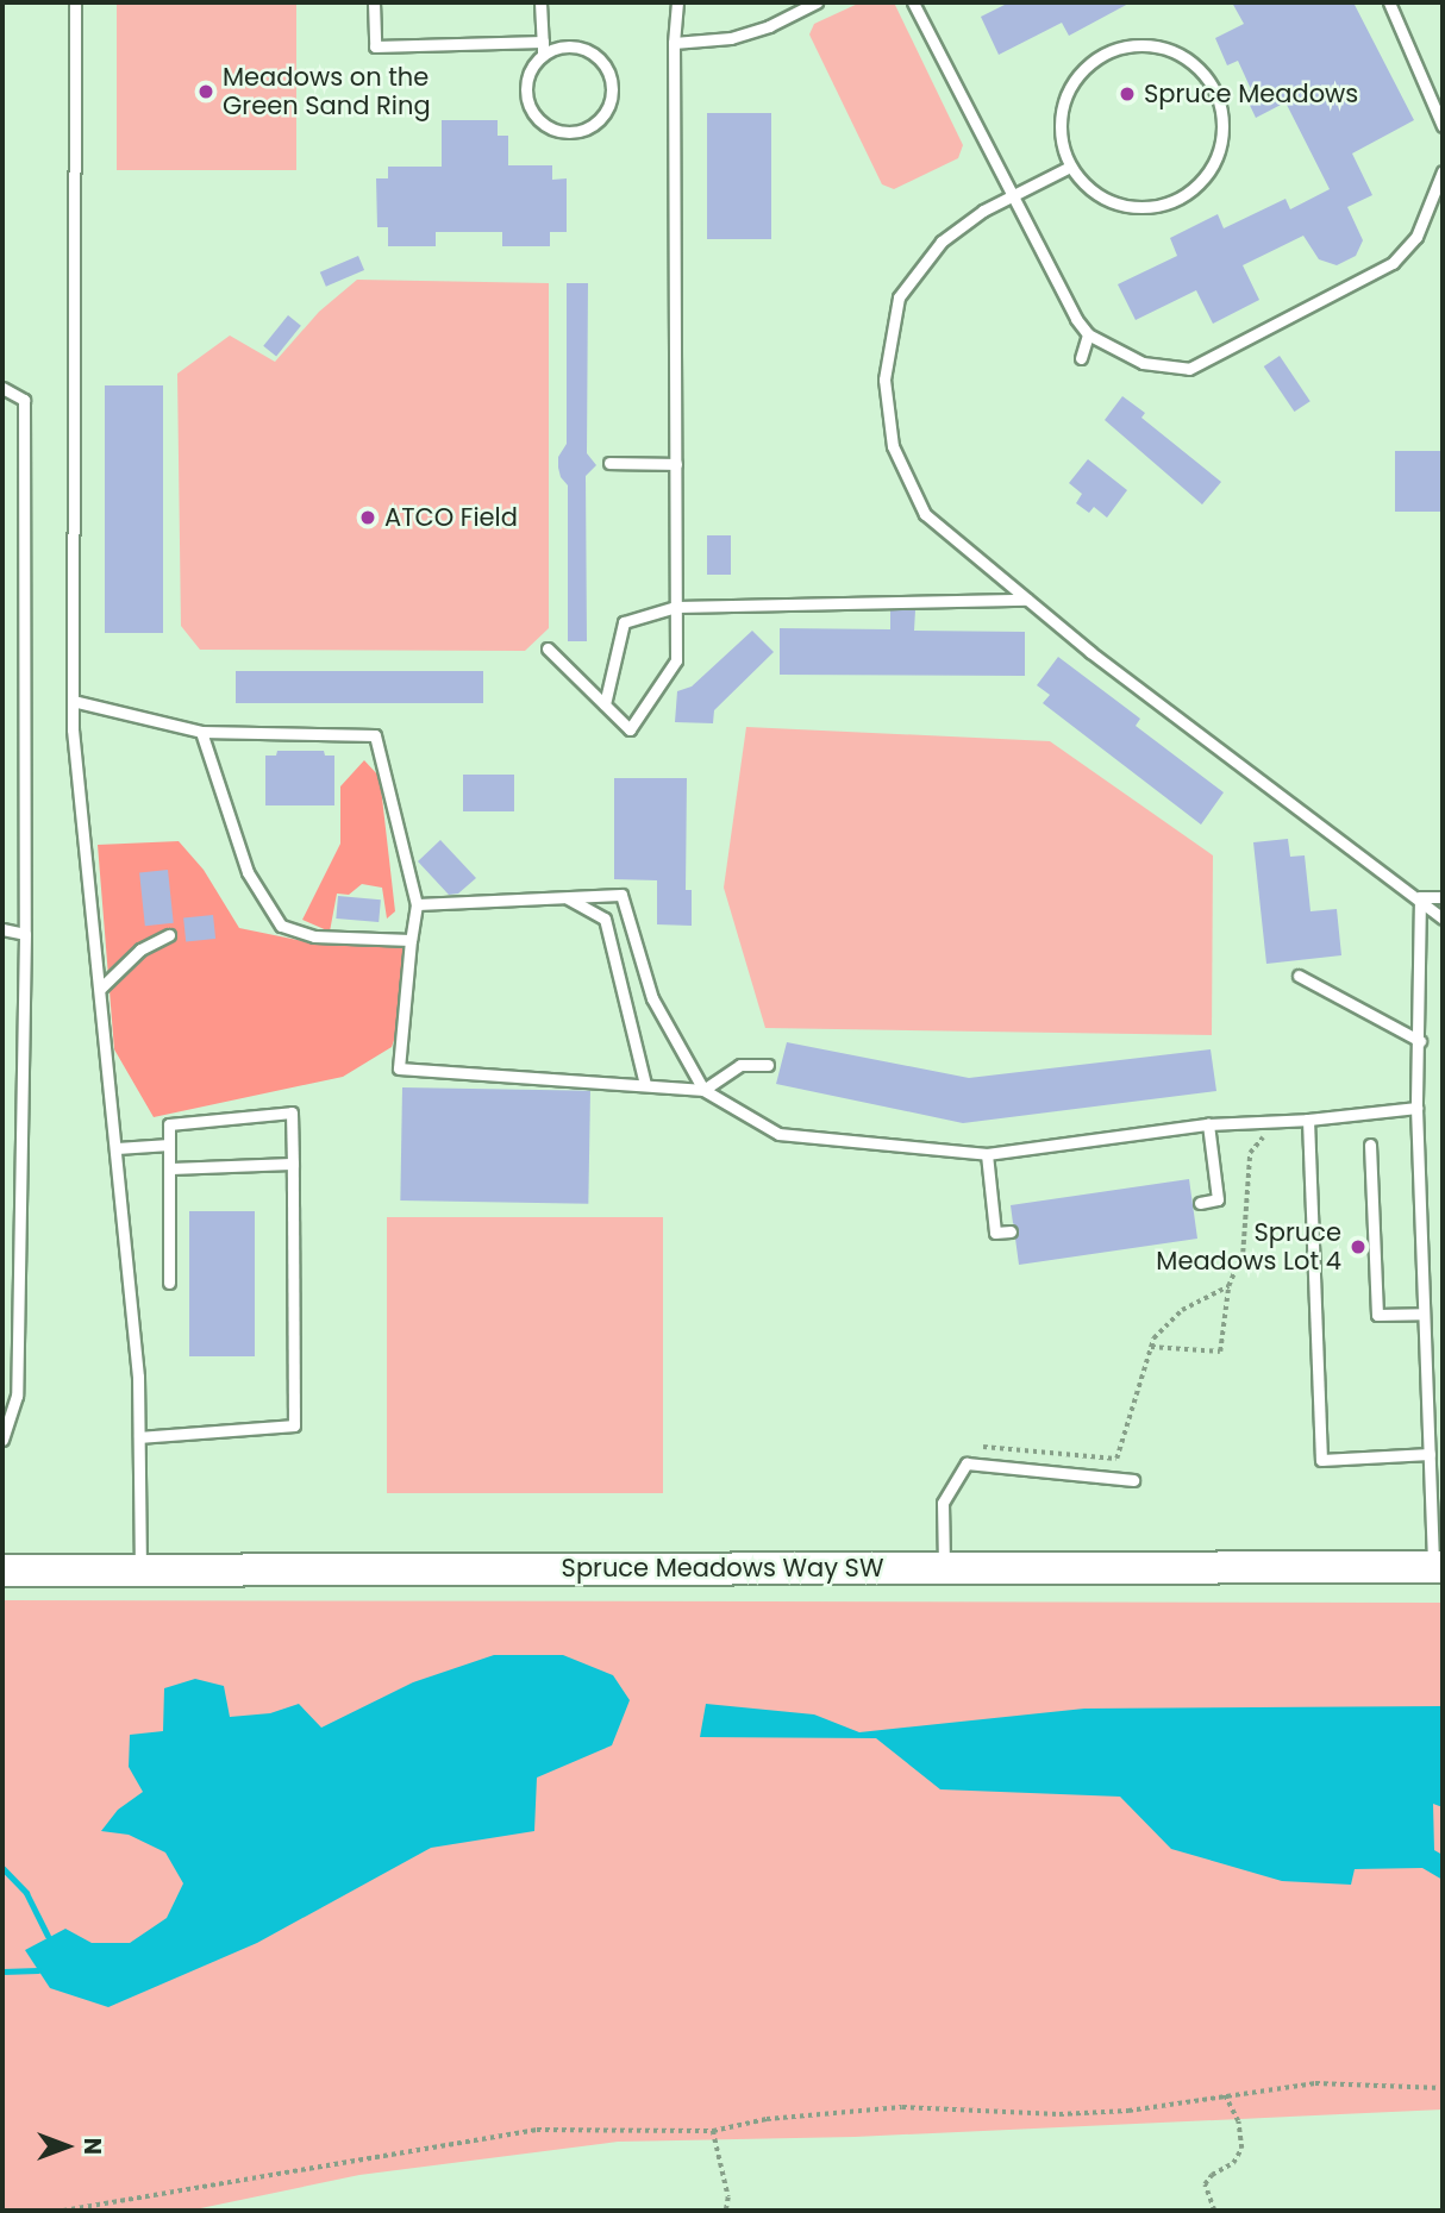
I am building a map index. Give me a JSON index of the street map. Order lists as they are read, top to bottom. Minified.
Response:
{"streets":{"main road":["Spruce Meadows Way SW"]},"places":["Meadows on the Green Sand Ring","Spruce Meadows","ATCO Field","Spruce Meadows Lot 4"],"north":"right"}
